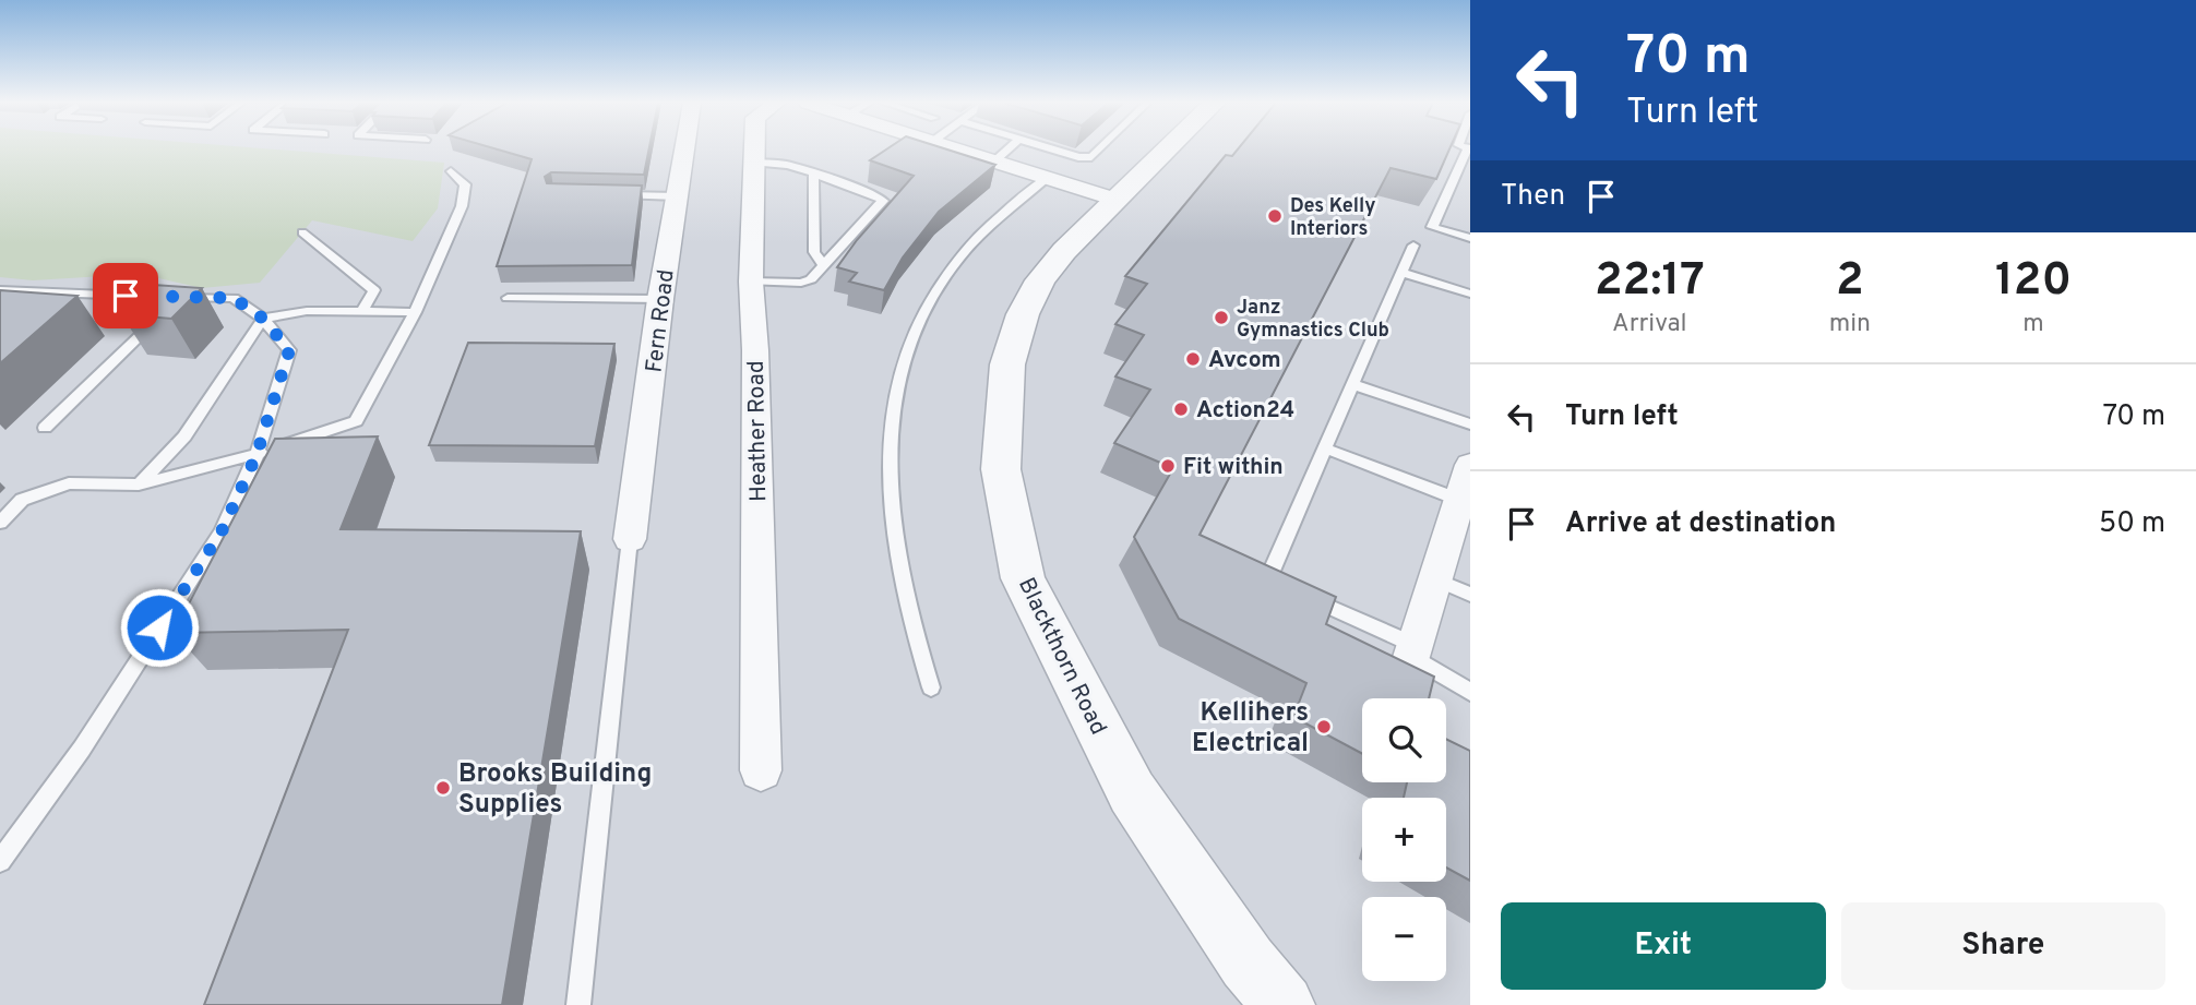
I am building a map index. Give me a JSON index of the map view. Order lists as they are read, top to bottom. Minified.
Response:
{"streets":{"street":["Fern Road","Heather Road","Blackthorn Road"]},"places":["Des Kelly Interiors","Janz Gymnastics Club","Avcom","Action24","Fit within","Kellihers Electrical","Brooks Building Supplies"],"page":{"turn":["70 m","Turn left"],"then":"Then","eta":["22:17","Arrival","2","min","120","m"],"list":[{"name":"Turn left","value":"70 m"},{"name":"Arrive at destination","value":"50 m"}],"map_buttons":["+","−"],"buttons":["Exit","Share"]}}
